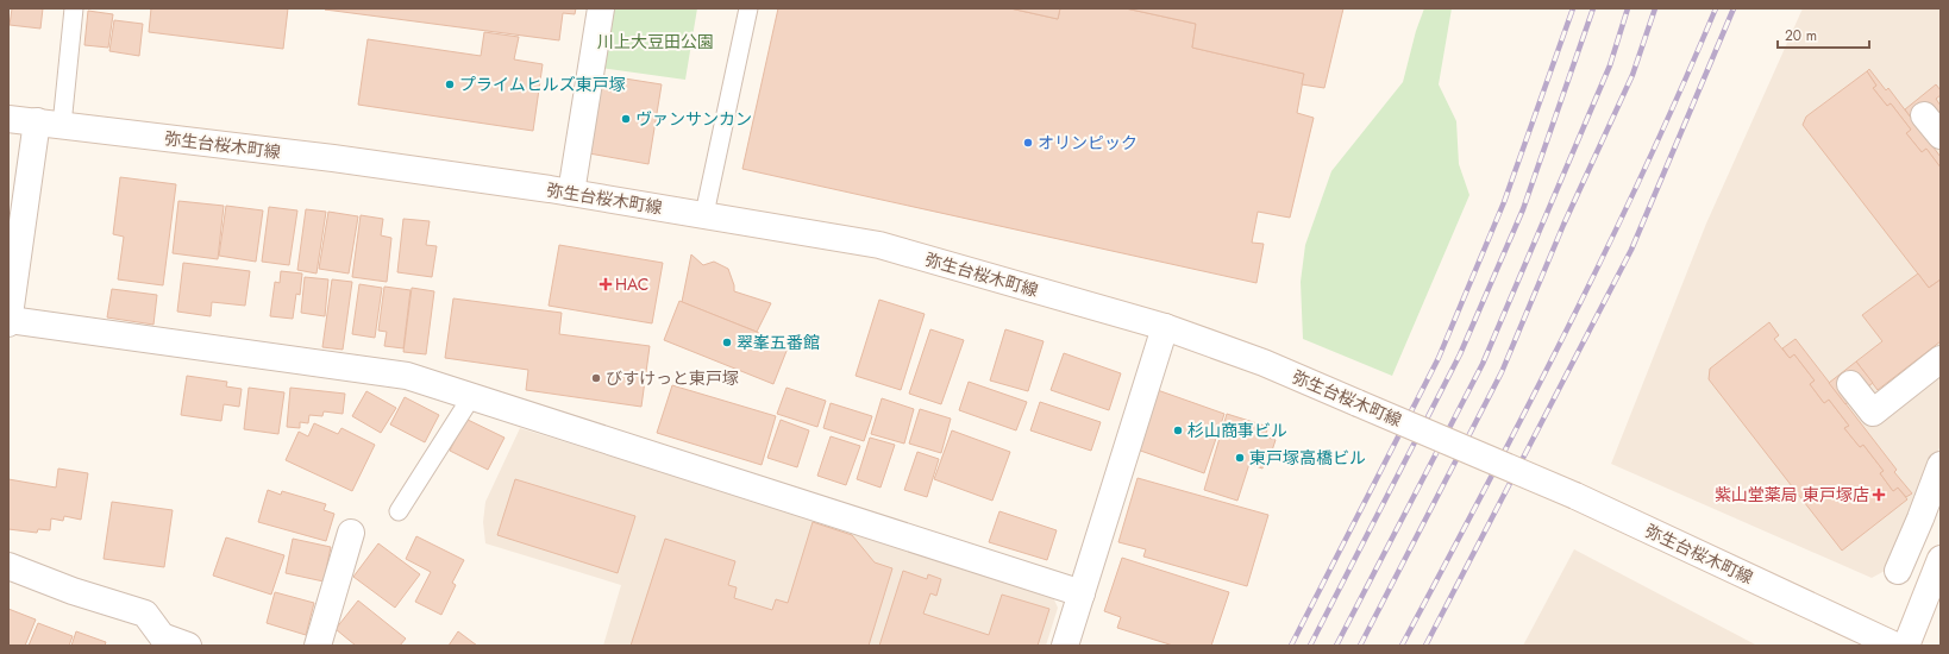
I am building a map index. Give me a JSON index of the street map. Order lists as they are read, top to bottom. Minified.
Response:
{"streets":{"street":["弥生台桜木町線"]},"parks":["川上大豆田公園"],"places":{"other":["プライムヒルズ東戸塚","ヴァンサンカン","オリンピック","翠峯五番館","びすけっと東戸塚","杉山商事ビル","東戸塚高橋ビル"],"health":["HAC","紫山堂薬局 東戸塚店"]},"scale_bar":"20 m"}
